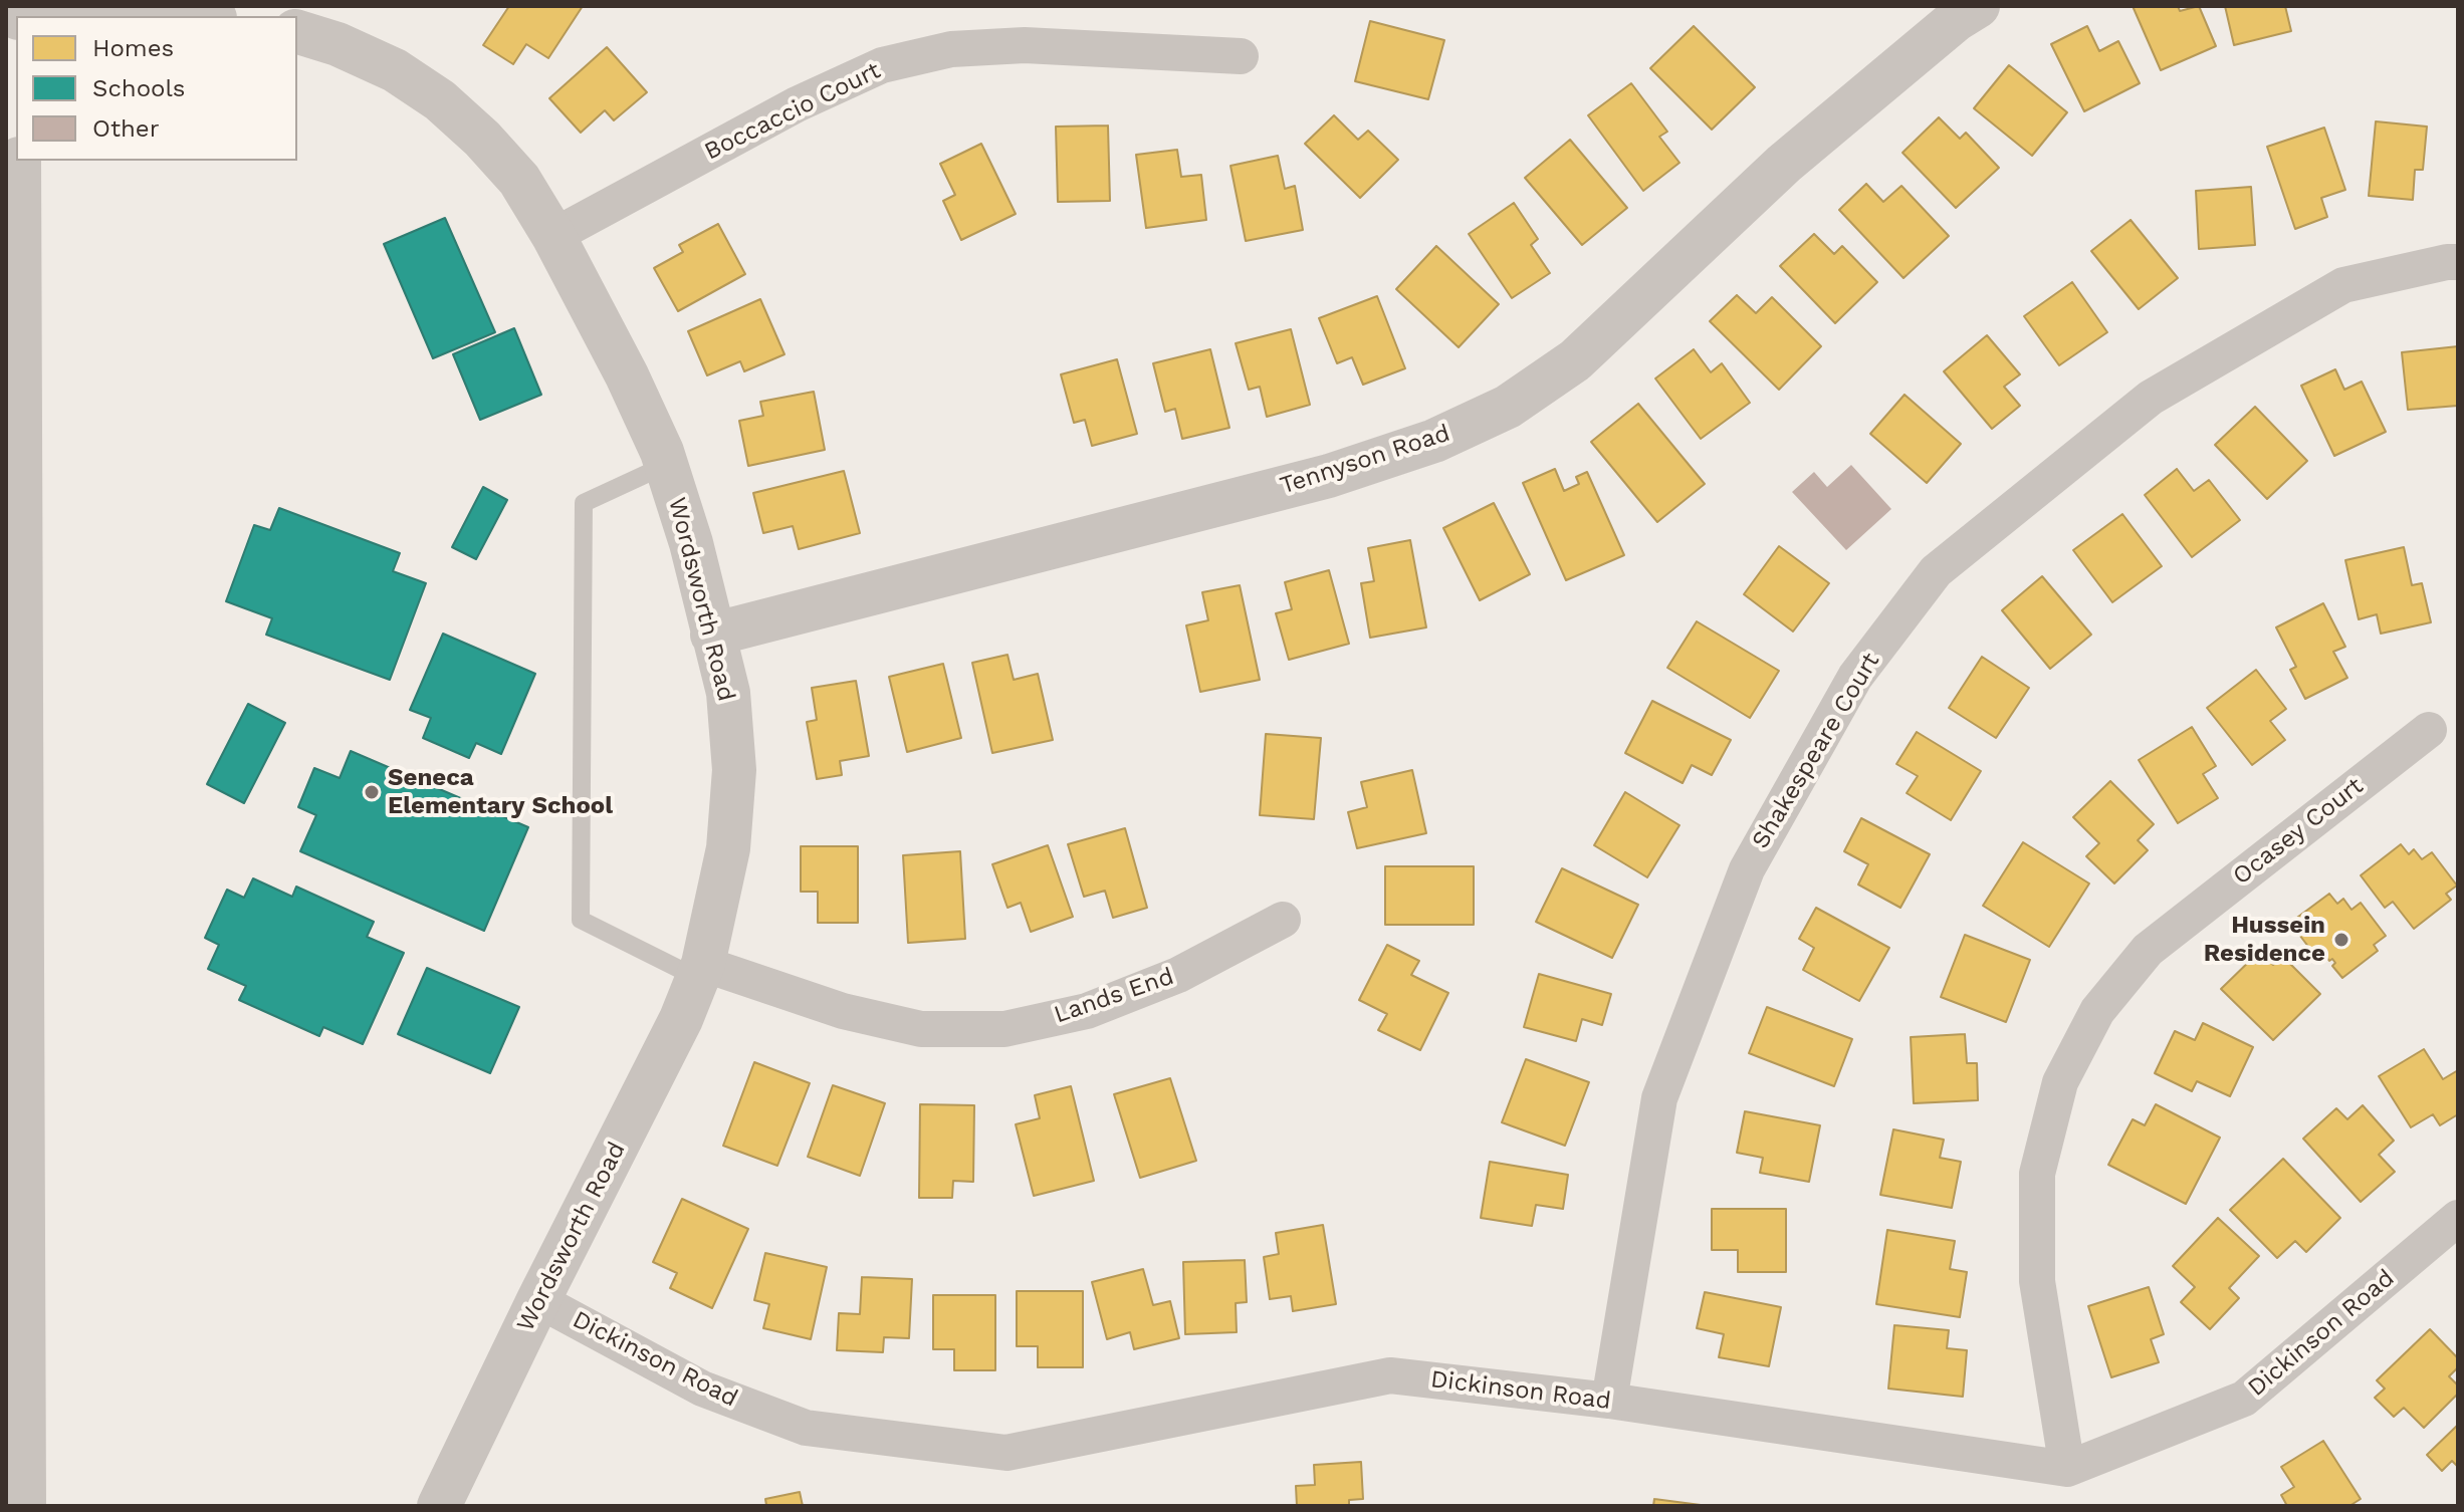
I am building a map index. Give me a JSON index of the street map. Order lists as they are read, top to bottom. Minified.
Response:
{"streets":{"street":["Boccaccio Court","Tennyson Road","Wordsworth Road","Shakespeare Court","Ocasey Court","Lands End","Dickinson Road"]},"crossings":[["Boccaccio Court","Wordsworth Road"],["Tennyson Road","Wordsworth Road"],["Wordsworth Road","Lands End"],["Wordsworth Road","Dickinson Road"],["Shakespeare Court","Dickinson Road"],["Ocasey Court","Dickinson Road"]],"places":["Seneca Elementary School","Hussein Residence"],"legend":["Homes","Schools","Other"]}
